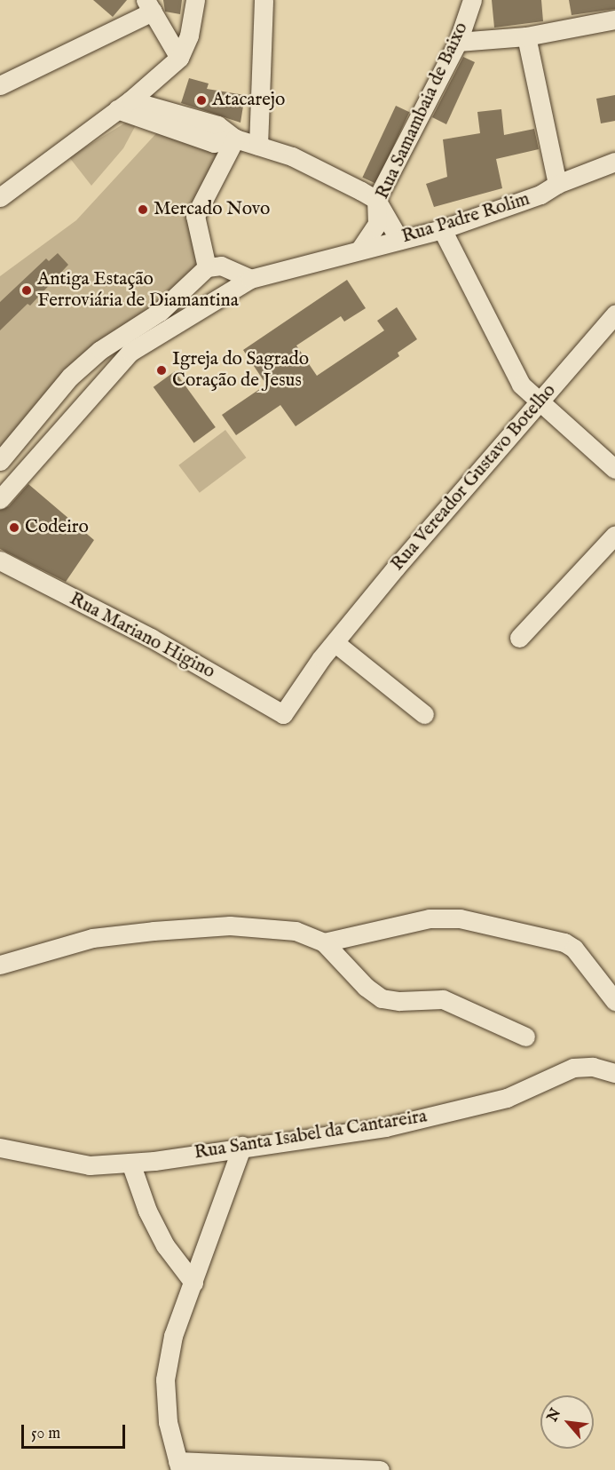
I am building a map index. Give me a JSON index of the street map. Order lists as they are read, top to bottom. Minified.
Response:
{"streets":{"street":["Rua Samambaia de Baixo","Rua Padre Rolim","Rua Vereador Gustavo Botelho","Rua Mariano Higino","Rua Santa Isabel da Cantareira"]},"crossings":[["Rua Samambaia de Baixo","Rua Padre Rolim"],["Rua Vereador Gustavo Botelho","Rua Mariano Higino"]],"places":["Atacarejo","Mercado Novo","Antiga Estação Ferroviária de Diamantina","Igreja do Sagrado Coração de Jesus","Codeiro"],"scale_bar":"50 m","north":"top left"}
